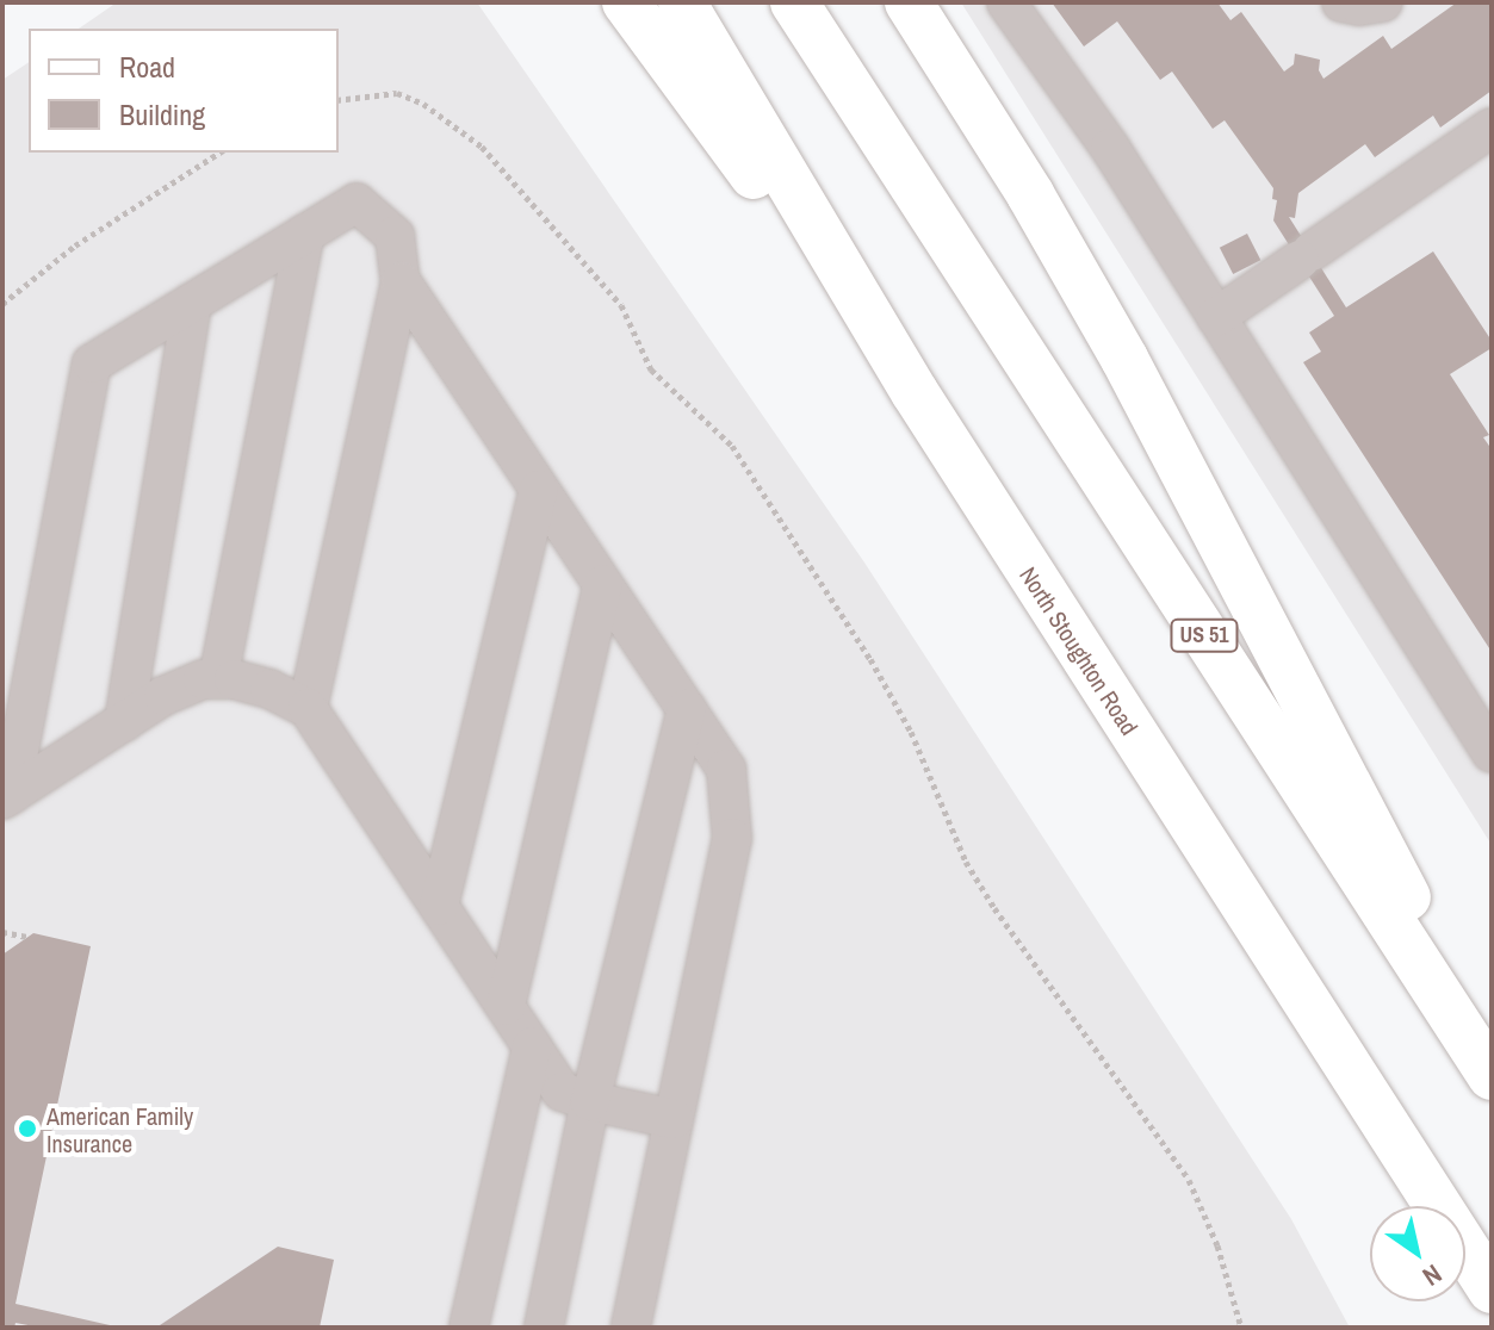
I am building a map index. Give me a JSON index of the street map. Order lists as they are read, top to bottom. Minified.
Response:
{"streets":{"main road":["US 51","North Stoughton Road"]},"places":["American Family Insurance"],"legend":["Road","Building"],"north":"bottom right"}
